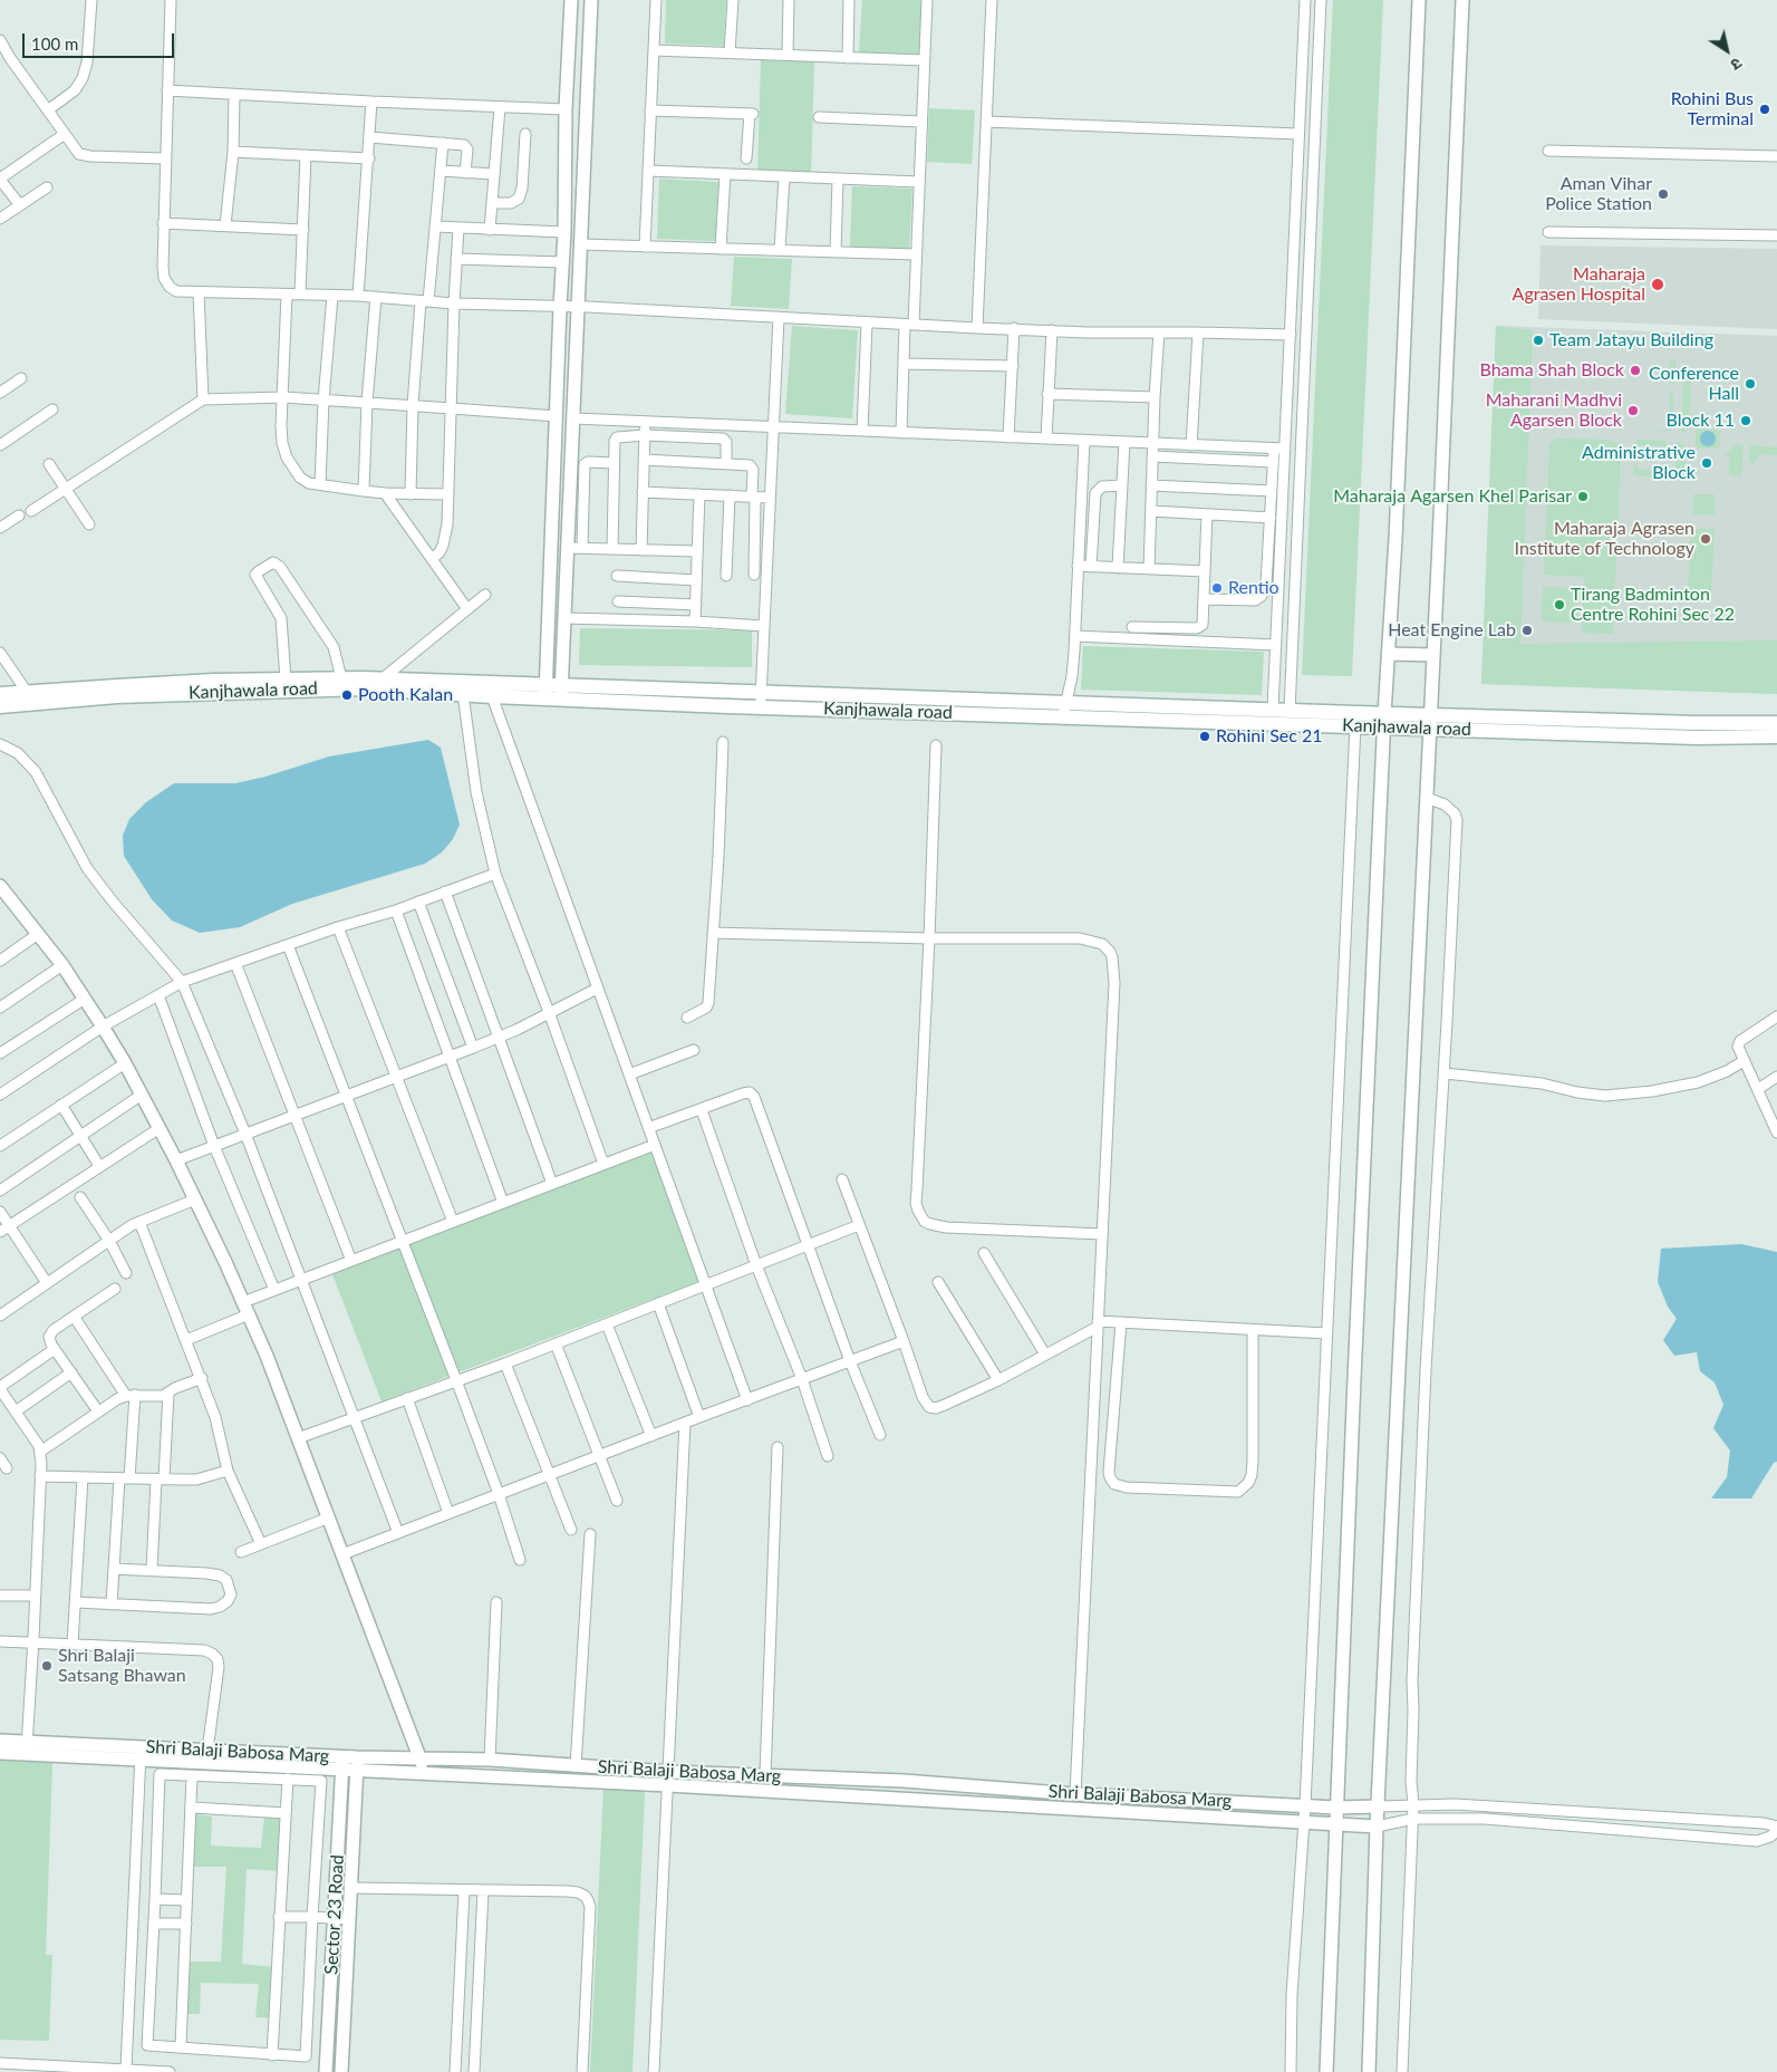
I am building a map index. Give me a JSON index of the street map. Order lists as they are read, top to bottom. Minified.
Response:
{"streets":{"main road":["Kanjhawala road"],"street":["Shri Balaji Babosa Marg","Sector 23 Road"]},"crossings":[["Shri Balaji Babosa Marg","Sector 23 Road"]],"places":["Rohini Bus Terminal","Aman Vihar Police Station","Maharaja Agrasen Hospital","Team Jatayu Building","Bhama Shah Block","Conference Hall","Maharani Madhvi Agarsen Block","Block 11","Administrative Block","Maharaja Agarsen Khel Parisar","Maharaja Agrasen Institute of Technology","Rentio","Tirang Badminton Centre Rohini Sec 22","Heat Engine Lab","Pooth Kalan","Rohini Sec 21","Shri Balaji Satsang Bhawan"],"scale_bar":"100 m","north":"bottom right"}
